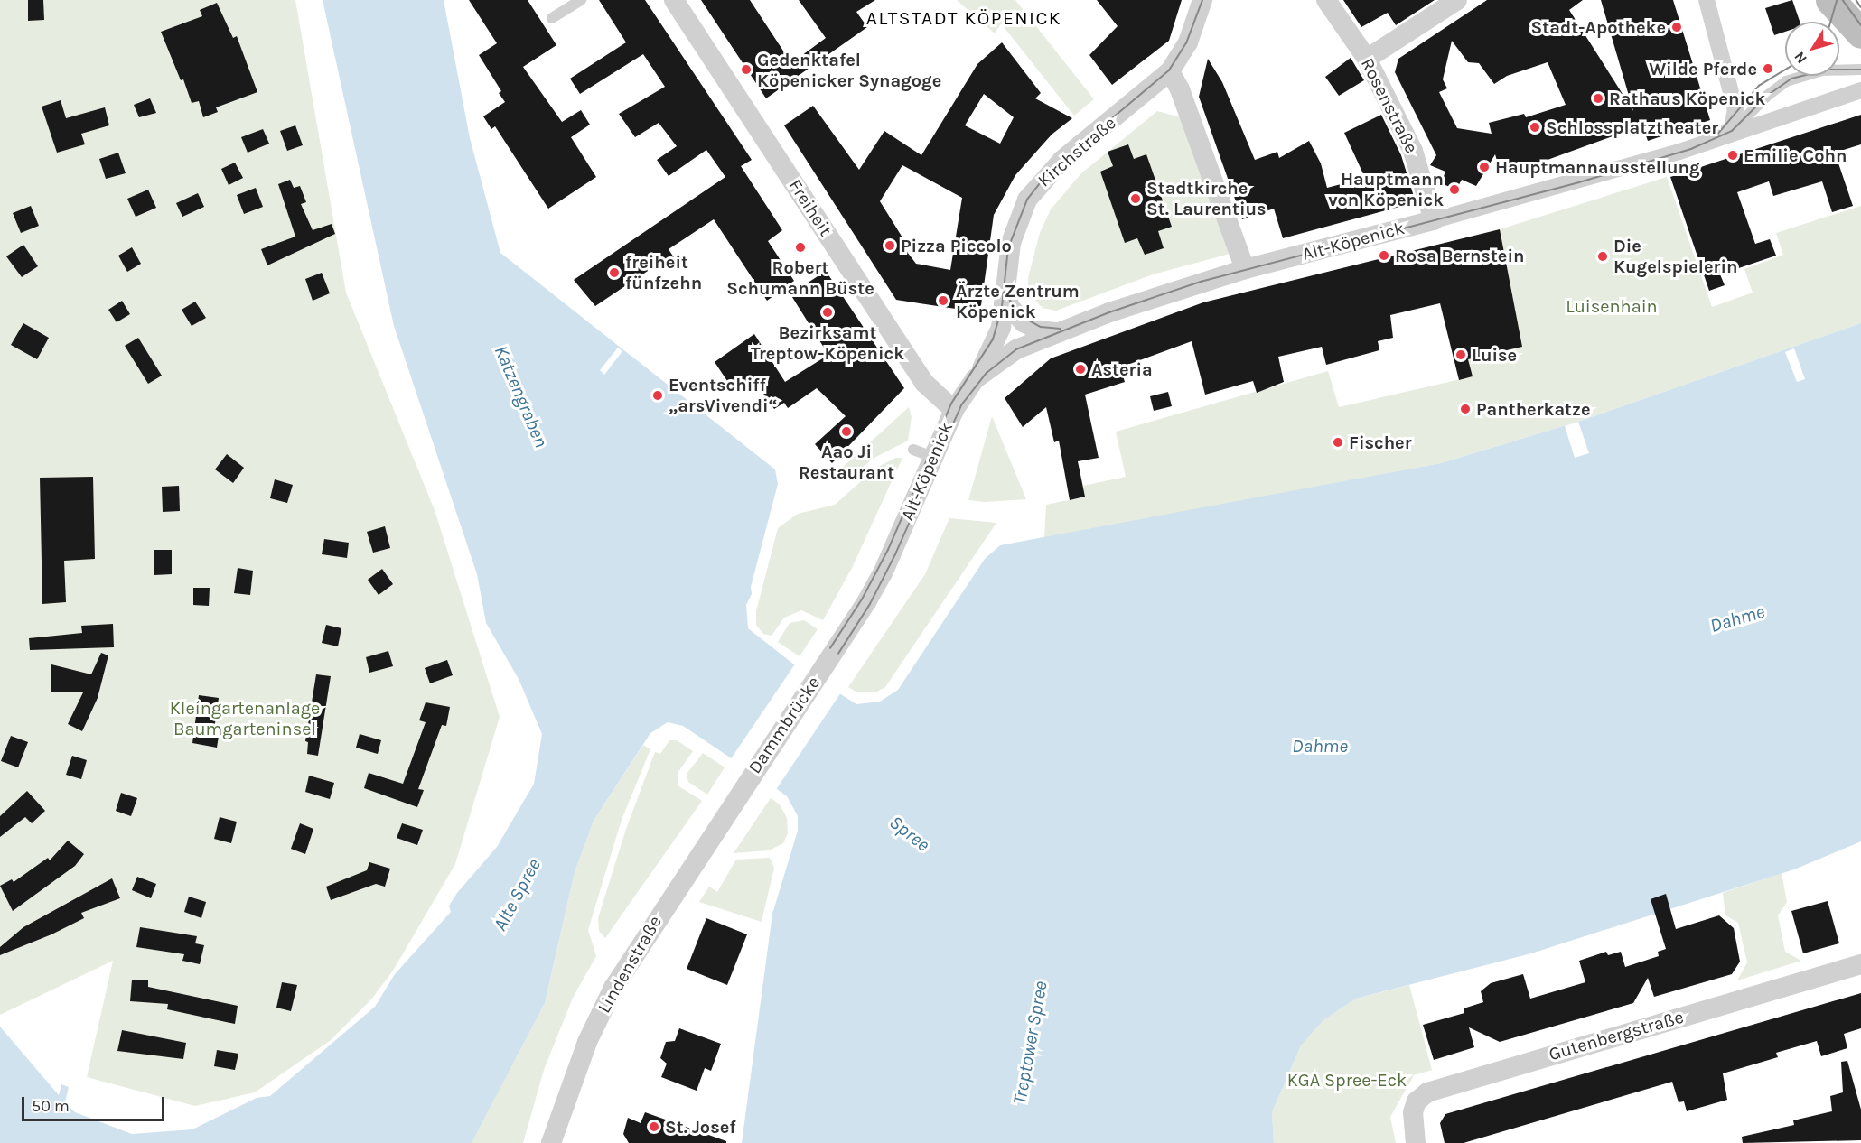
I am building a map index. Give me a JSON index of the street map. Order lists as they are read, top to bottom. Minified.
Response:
{"streets":{"street":["Rosenstraße","Kirchstraße","Freiheit","Alt-Köpenick","Dammbrücke","Lindenstraße","Gutenbergstraße"]},"crossings":[["Rosenstraße","Alt-Köpenick"],["Kirchstraße","Alt-Köpenick"],["Freiheit","Alt-Köpenick"],["Alt-Köpenick","Dammbrücke"],["Dammbrücke","Lindenstraße"]],"districts":["ALTSTADT KÖPENICK"],"water":["Katzengraben","Dahme","Spree","Alte Spree","Treptower Spree"],"parks":["Luisenhain","Kleingartenanlage Baumgarteninsel","KGA Spree-Eck"],"places":["Stadt-Apotheke","Wilde Pferde","Gedenktafel Köpenicker Synagoge","Rathaus Köpenick","Schlossplatztheater","Emilie Cohn","Hauptmannausstellung","Hauptmann von Köpenick","Stadtkirche St. Laurentius","Pizza Piccolo","Robert Schumann Büste","Rosa Bernstein","Die Kugelspielerin","freiheit fünfzehn","Ärzte Zentrum Köpenick","Bezirksamt Treptow-Köpenick","Luise","Asteria","Eventschiff „arsVivendi“","Pantherkatze","Aao Ji Restaurant","Fischer","St. Josef"],"scale_bar":"50 m","north":"bottom left"}
